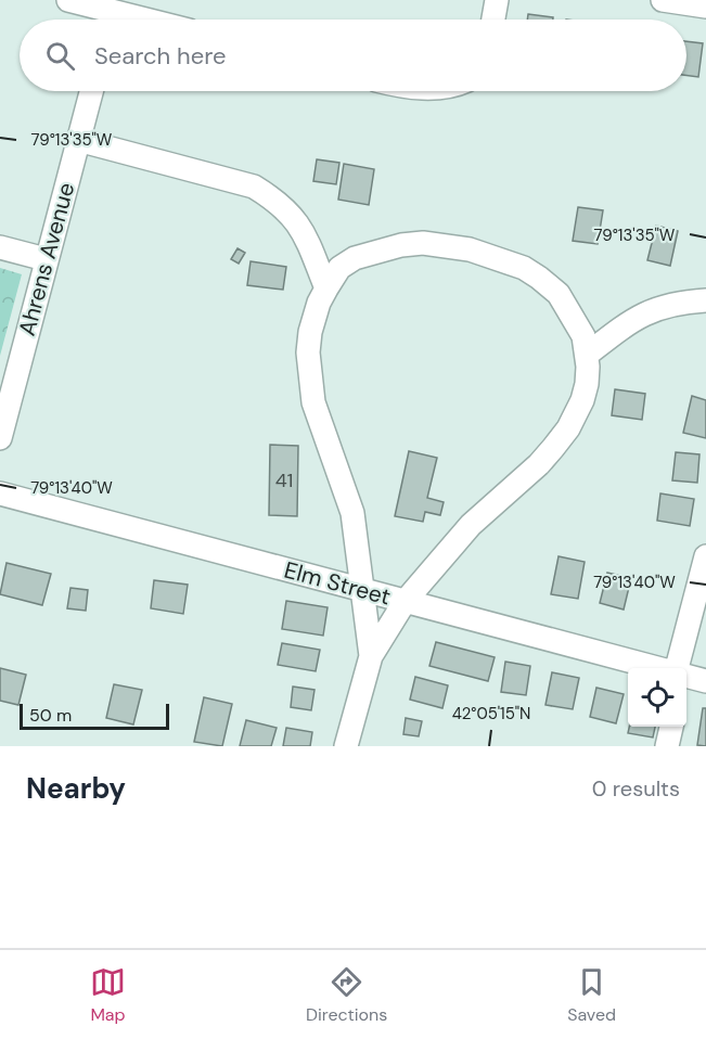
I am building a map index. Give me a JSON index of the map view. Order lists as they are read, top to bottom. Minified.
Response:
{"streets":{"street":["Ahrens Avenue","Elm Street"]},"house_numbers":["41"],"scale_bar":"50 m","page":{"search":"Search here","scale":"50 m","heading":["Nearby","0 results"],"nav":["Map","Directions","Saved"]},"coordinates":["79°13'35\"W","79°13'40\"W","42°05'15\"N"]}
